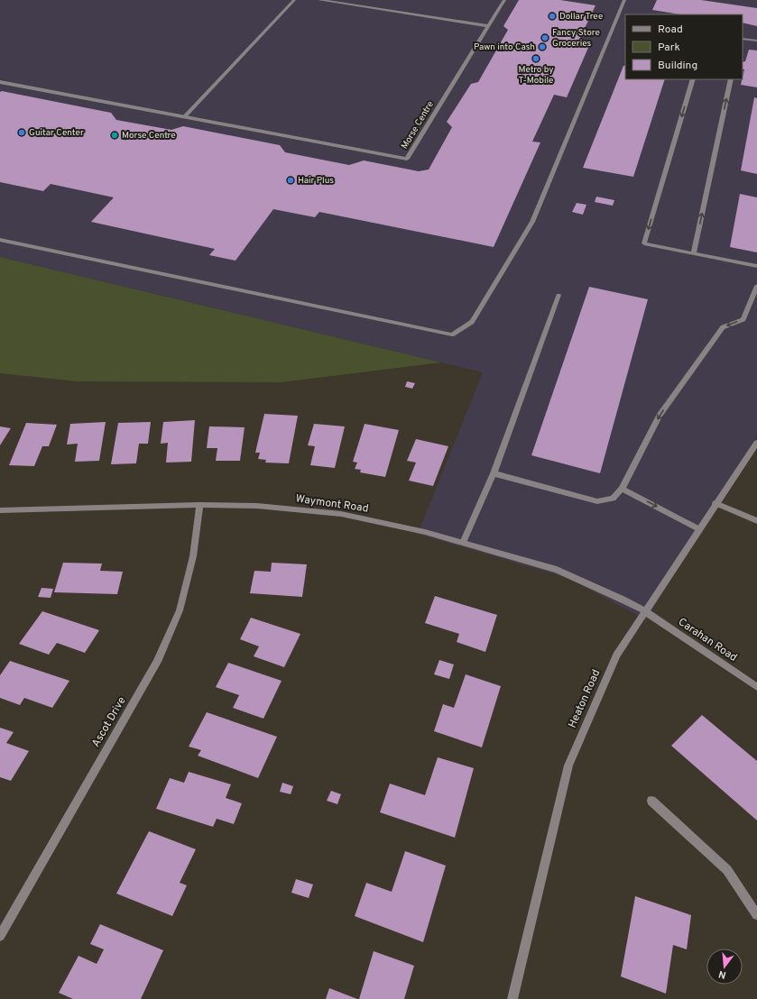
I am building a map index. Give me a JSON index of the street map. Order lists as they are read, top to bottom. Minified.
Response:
{"streets":{"street":["Morse Centre","Waymont Road","Carahan Road","Heaton Road","Ascot Drive"]},"crossings":[["Waymont Road","Carahan Road"],["Waymont Road","Heaton Road"],["Waymont Road","Ascot Drive"],["Carahan Road","Heaton Road"]],"places":["Dollar Tree","Fancy Store Groceries","Pawn into Cash","Metro by T-Mobile","Guitar Center","Morse Centre","Hair Plus"],"legend":["Road","Park","Building"],"north":"bottom"}
